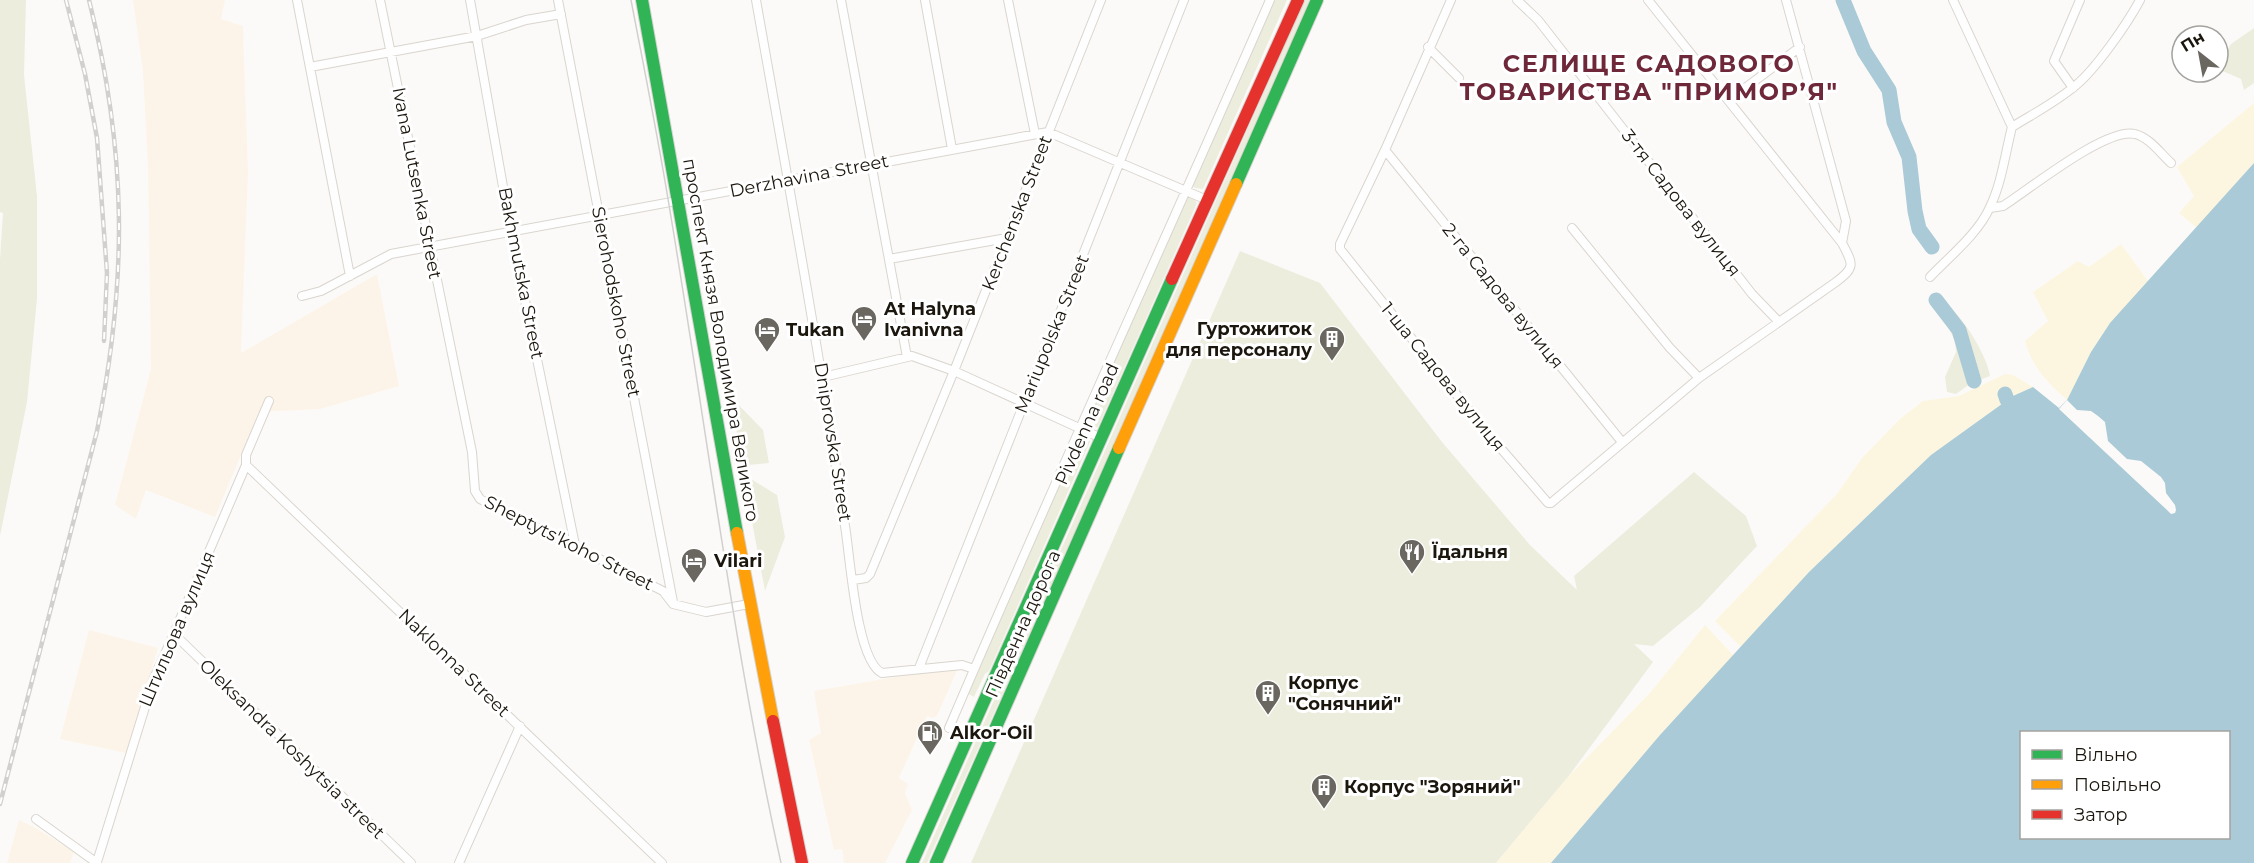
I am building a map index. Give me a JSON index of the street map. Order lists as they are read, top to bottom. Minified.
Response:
{"streets":{"main road":["проспект Князя Володимира Великого","Pivdenna road","Південна дорога"],"street":["Derzhavina Street","Ivana Lutsenka Street","3-тя Садова вулиця","Kerchenska Street","Bakhmutska Street","2-га Садова вулиця","Sierohodskoho Street","Mariupolska Street","1-ша Садова вулиця","Dniprovska Street","Sheptyts'koho Street","Штильова вулиця","Naklonna Street","Oleksandra Koshytsia street"]},"crossings":[["Derzhavina Street","Ivana Lutsenka Street"],["Derzhavina Street","Kerchenska Street"],["Derzhavina Street","Bakhmutska Street"],["Derzhavina Street","Sierohodskoho Street"],["Derzhavina Street","проспект Князя Володимира Великого"],["Derzhavina Street","Dniprovska Street"],["Ivana Lutsenka Street","Sheptyts'koho Street"],["Kerchenska Street","Dniprovska Street"],["Bakhmutska Street","Sheptyts'koho Street"],["2-га Садова вулиця","1-ша Садова вулиця"],["Sierohodskoho Street","Sheptyts'koho Street"],["Mariupolska Street","Dniprovska Street"],["проспект Князя Володимира Великого","Sheptyts'koho Street"],["Штильова вулиця","Naklonna Street"],["Штильова вулиця","Oleksandra Koshytsia street"]],"districts":["СЕЛИЩЕ САДОВОГО ТОВАРИСТВА \"ПРИМОР’Я\""],"places":{"hotel":["At Halyna Ivanivna","Tukan","Vilari"],"building":["Гуртожиток для персоналу","Корпус \"Сонячний\"","Корпус \"Зоряний\""],"restaurant":["Їдальня"],"fuel station":["Alkor-Oil"]},"legend":["Вільно","Повільно","Затор"],"north":"top left"}
